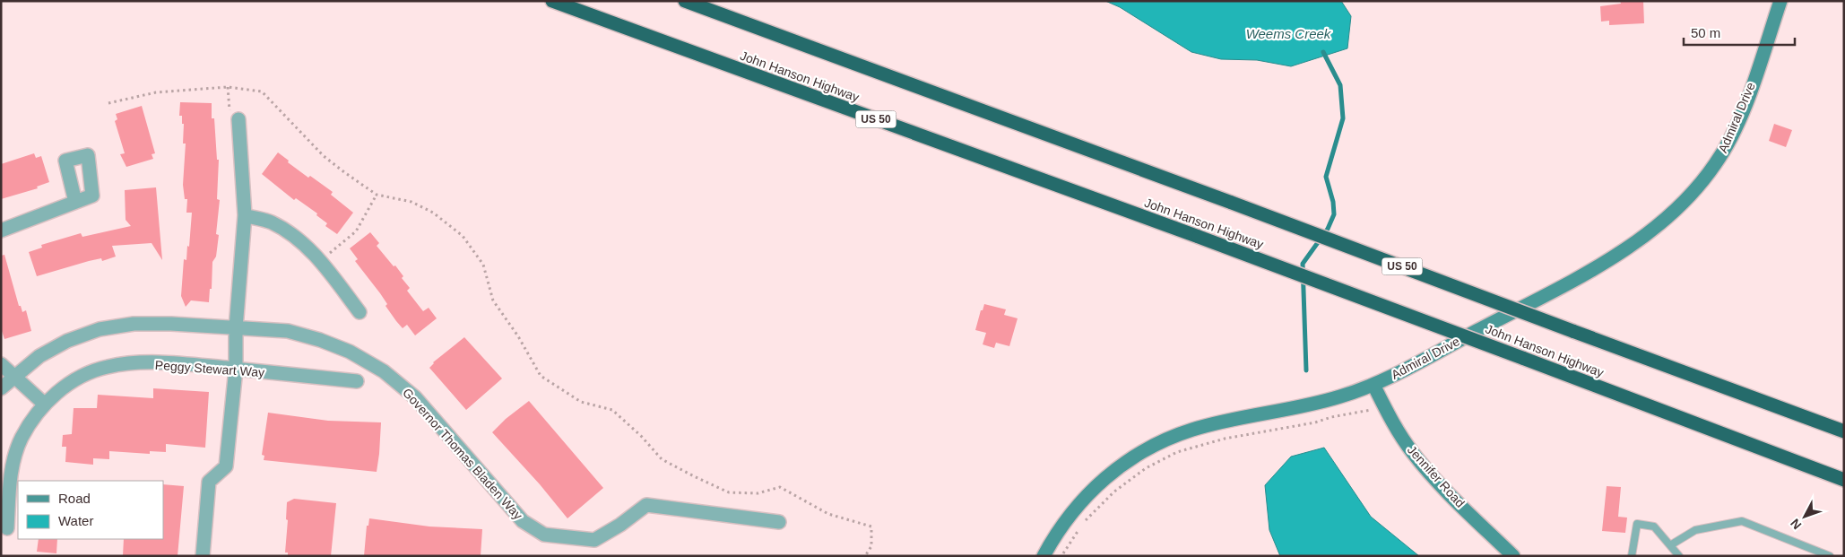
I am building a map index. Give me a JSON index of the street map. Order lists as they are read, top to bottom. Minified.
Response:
{"streets":{"highway":["John Hanson Highway","US 50"],"street":["Admiral Drive","Peggy Stewart Way","Governor Thomas Bladen Way","Jennifer Road"]},"crossings":[["Admiral Drive","Jennifer Road"]],"water":["Weems Creek"],"legend":["Road","Water"],"scale_bar":"50 m","north":"bottom left"}
